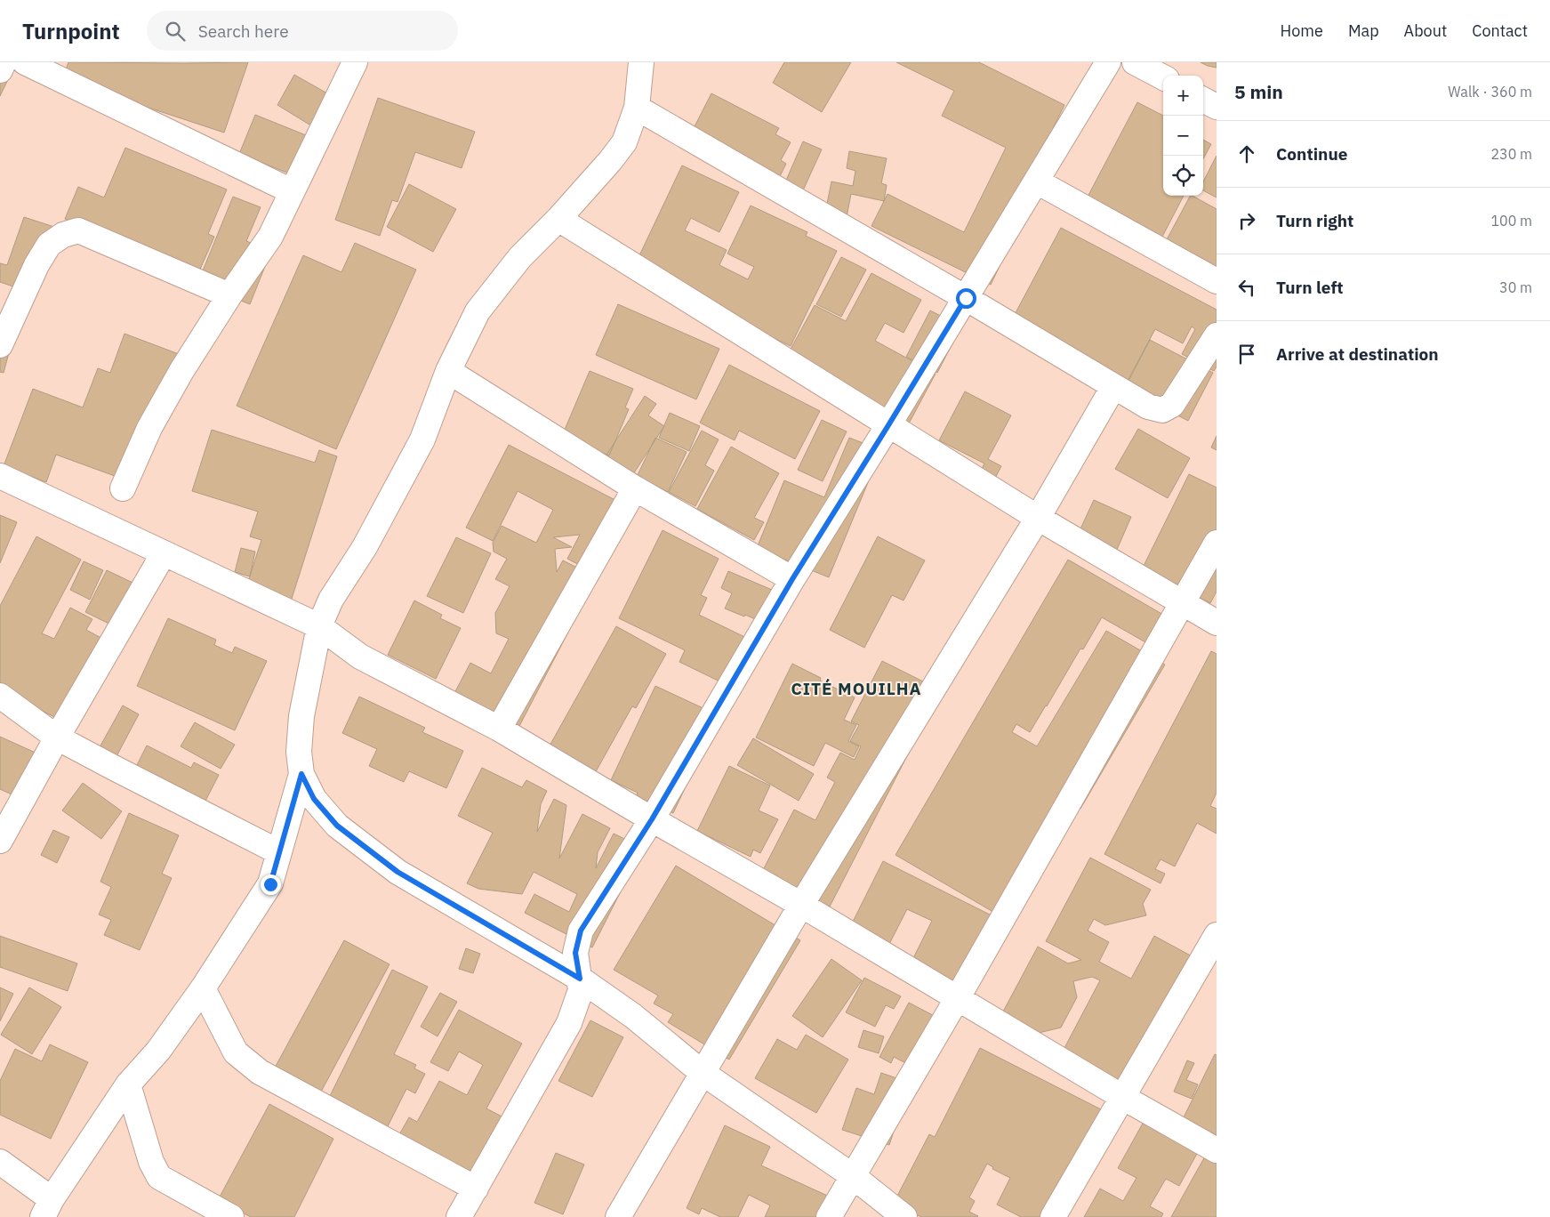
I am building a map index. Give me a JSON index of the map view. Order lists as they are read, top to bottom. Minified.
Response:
{"districts":["CITÉ MOUILHA"],"page":{"header":"Turnpoint","search":"Search here","nav":["Home","Map","About","Contact"],"heading":["5 min","Walk · 360 m"],"map_buttons":["+","−"],"list":[["Continue","230 m"],["Turn right","100 m"],["Turn left","30 m"],"Arrive at destination"]}}
